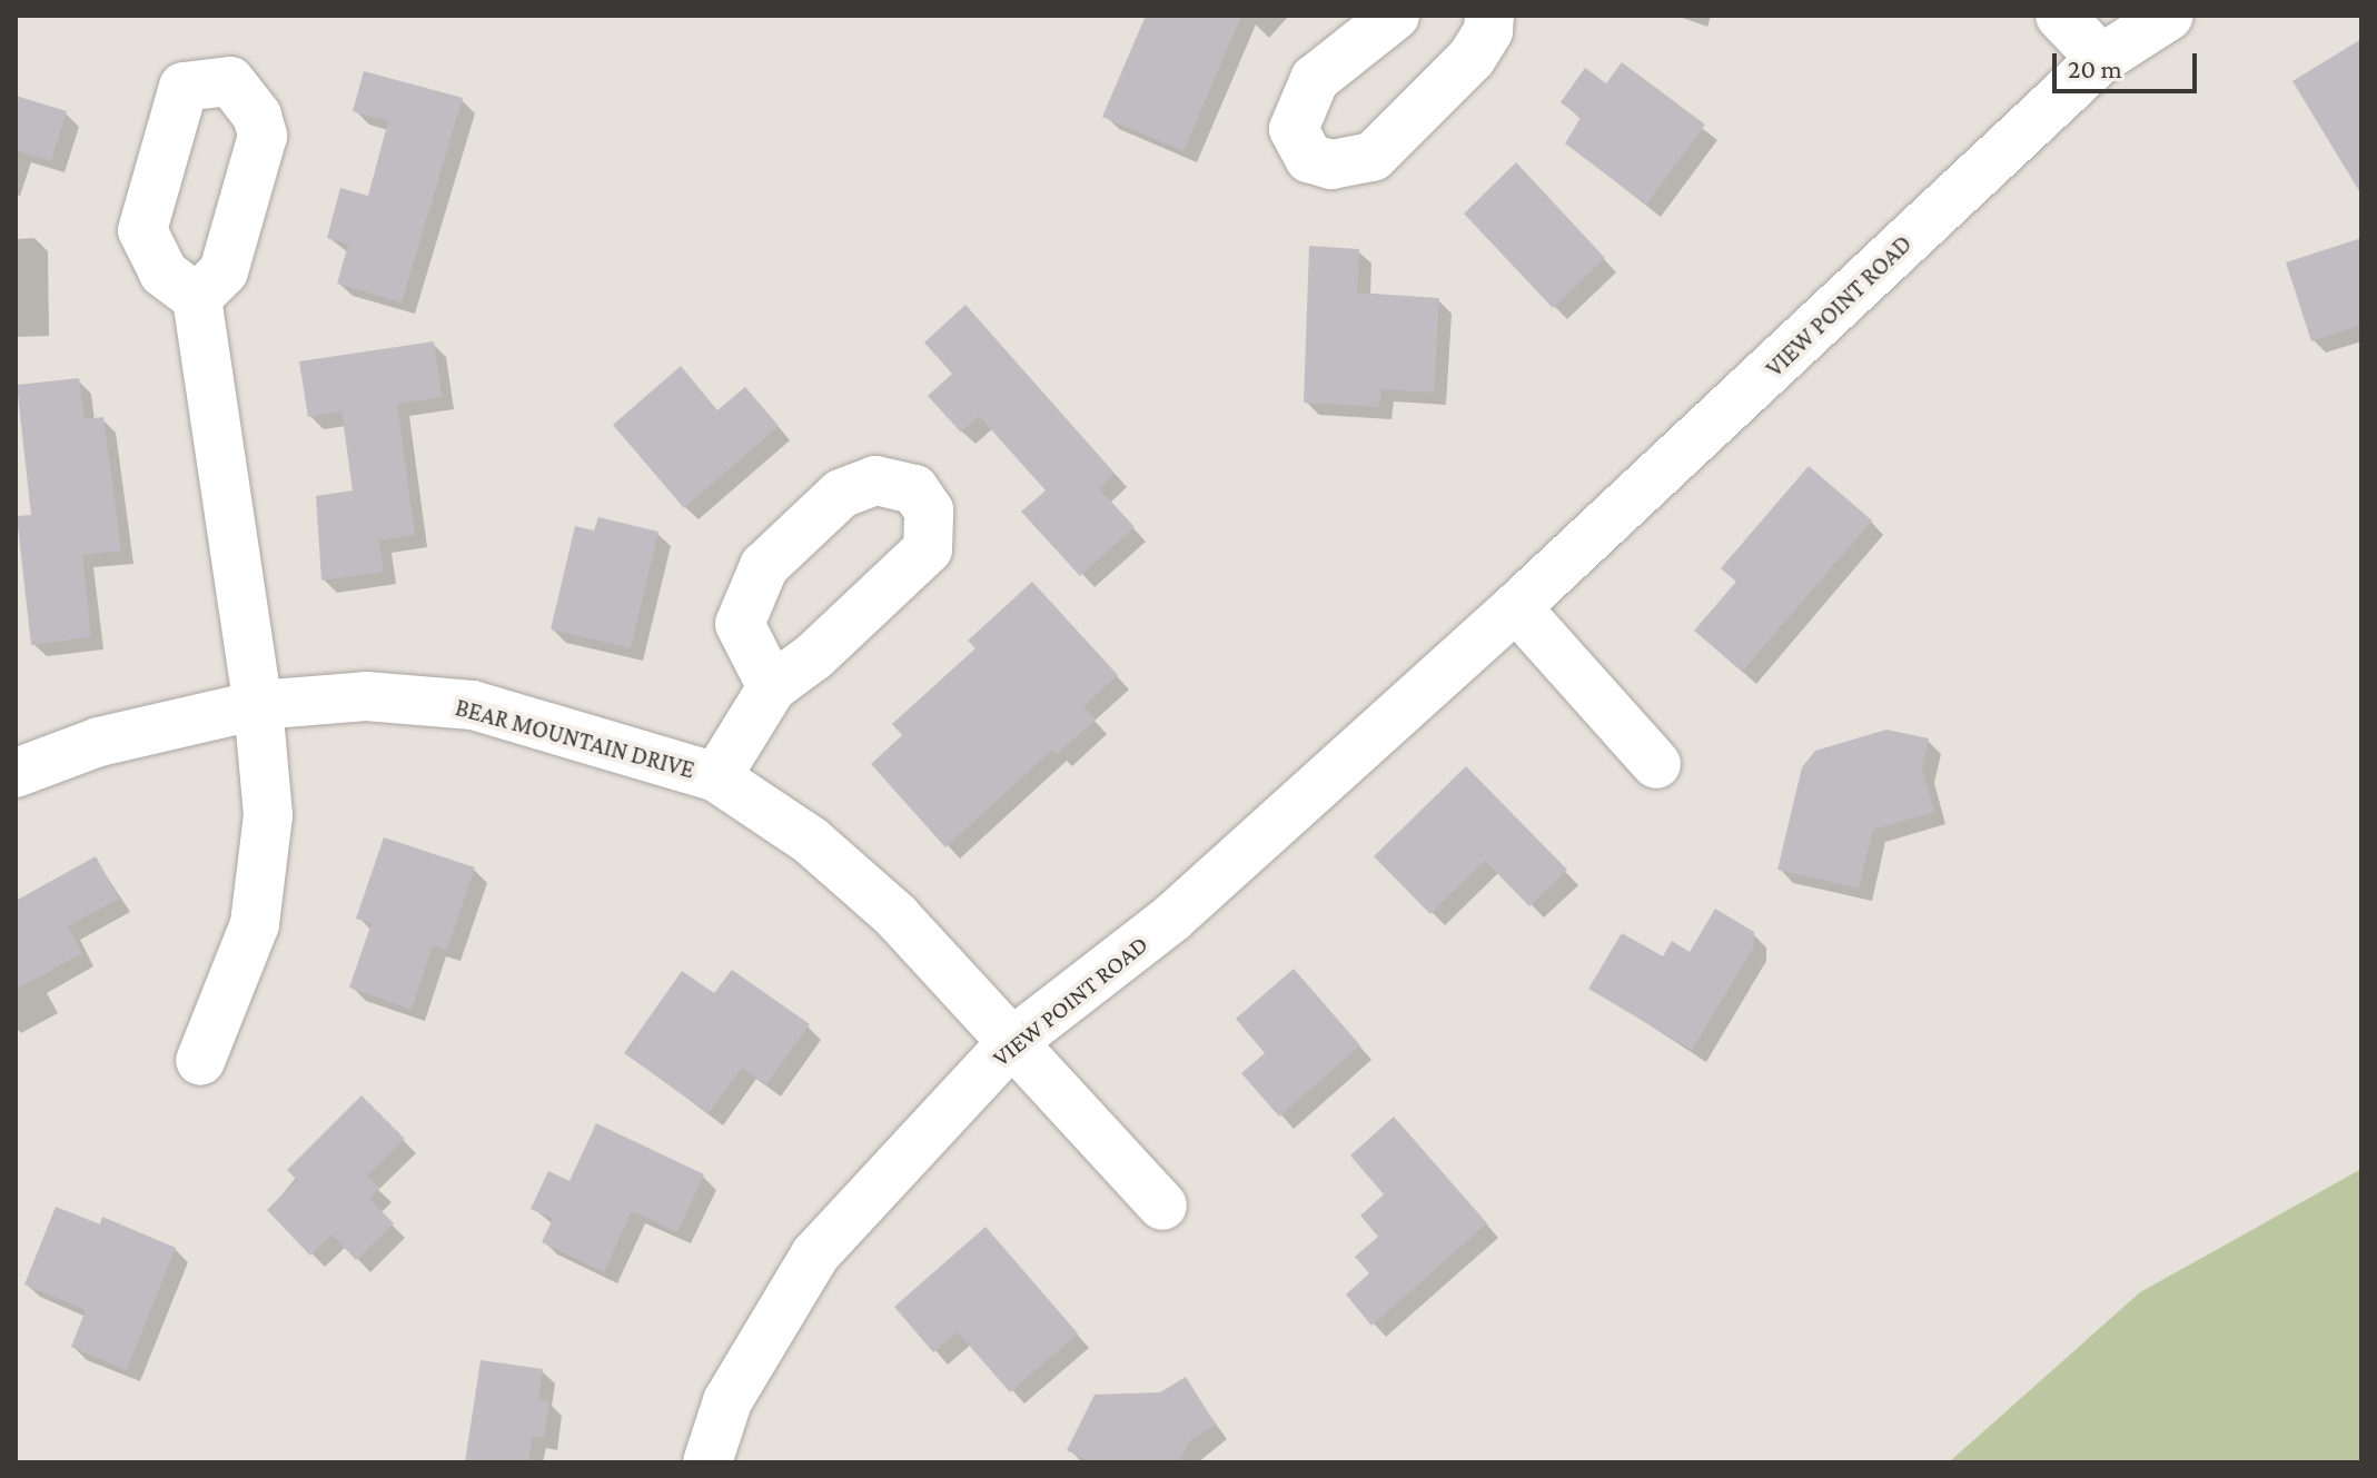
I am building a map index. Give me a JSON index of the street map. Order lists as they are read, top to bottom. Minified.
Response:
{"streets":{"street":["VIEW POINT ROAD","BEAR MOUNTAIN DRIVE"]},"crossings":[["VIEW POINT ROAD","BEAR MOUNTAIN DRIVE"]],"scale_bar":"20 m"}
